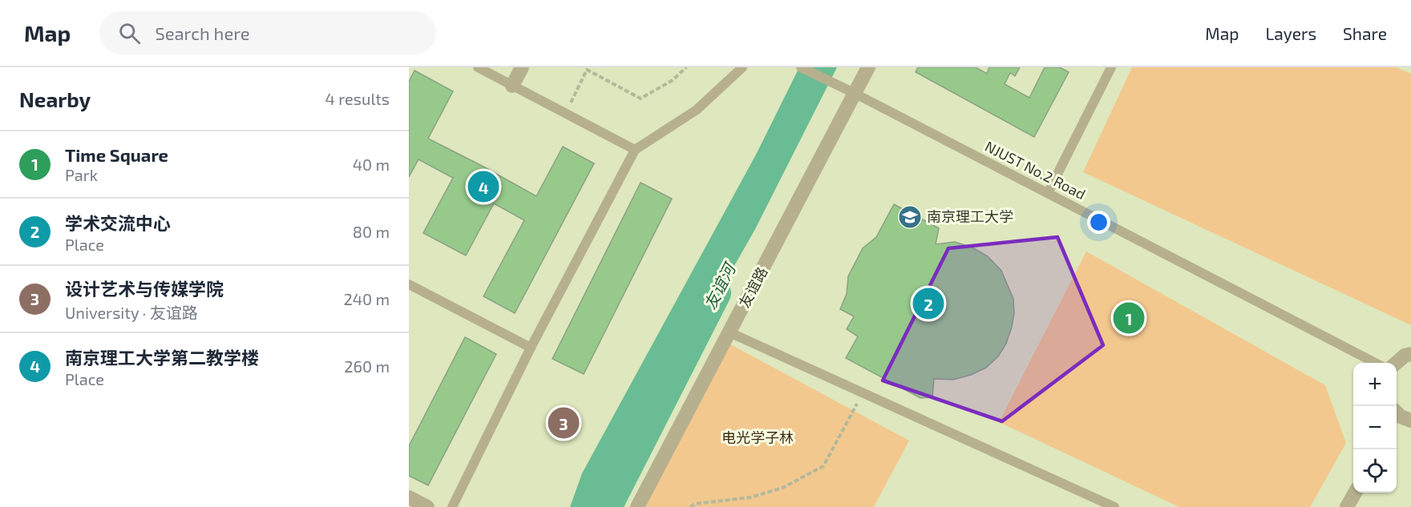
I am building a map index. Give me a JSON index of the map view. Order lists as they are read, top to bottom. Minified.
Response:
{"streets":{"street":["友谊路"],"lane":["NJUST No.2 Road"]},"crossings":[["NJUST No.2 Road","友谊路"]],"water":["友谊河"],"parks":["电光学子林"],"places":{"school or university":["南京理工大学"]},"page":{"header":"Map","search":"Search here","nav":["Map","Layers","Share"],"heading":["Nearby","4 results"],"list":[{"mark":"1","name":"Time Square","note":"Park","value":"40 m"},{"mark":"2","name":"学术交流中心","note":"Place","value":"80 m"},{"mark":"3","name":"设计艺术与传媒学院","note":"University · 友谊路","value":"240 m"},{"mark":"4","name":"南京理工大学第二教学楼","note":"Place","value":"260 m"}],"pins":["4","2","1","3"],"map_buttons":["+","−"]}}
